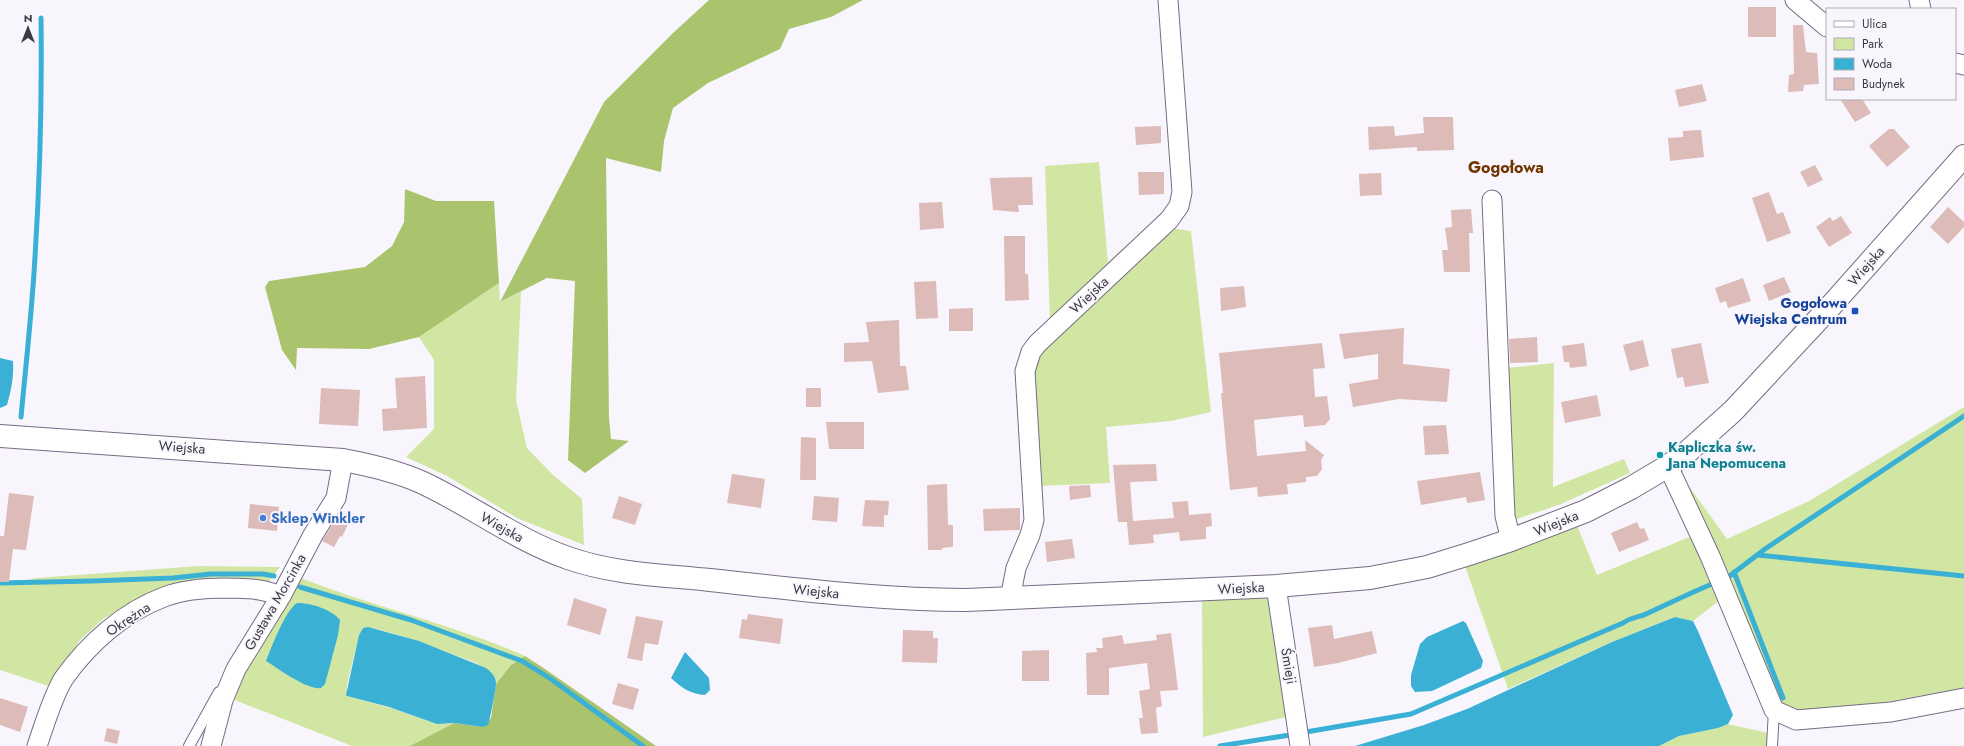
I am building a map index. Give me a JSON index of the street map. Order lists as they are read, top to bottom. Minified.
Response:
{"streets":{"street":["Wiejska","Gustawa Morcinka","Okrężna","Śmieji"]},"crossings":[["Wiejska","Gustawa Morcinka"],["Wiejska","Śmieji"],["Gustawa Morcinka","Okrężna"]],"districts":["Gogołowa"],"places":{"transit":["Gogołowa Wiejska Centrum"],"other":["Kapliczka św. Jana Nepomucena","Sklep Winkler"]},"legend":["Ulica","Park","Woda","Budynek"],"north":"top"}
